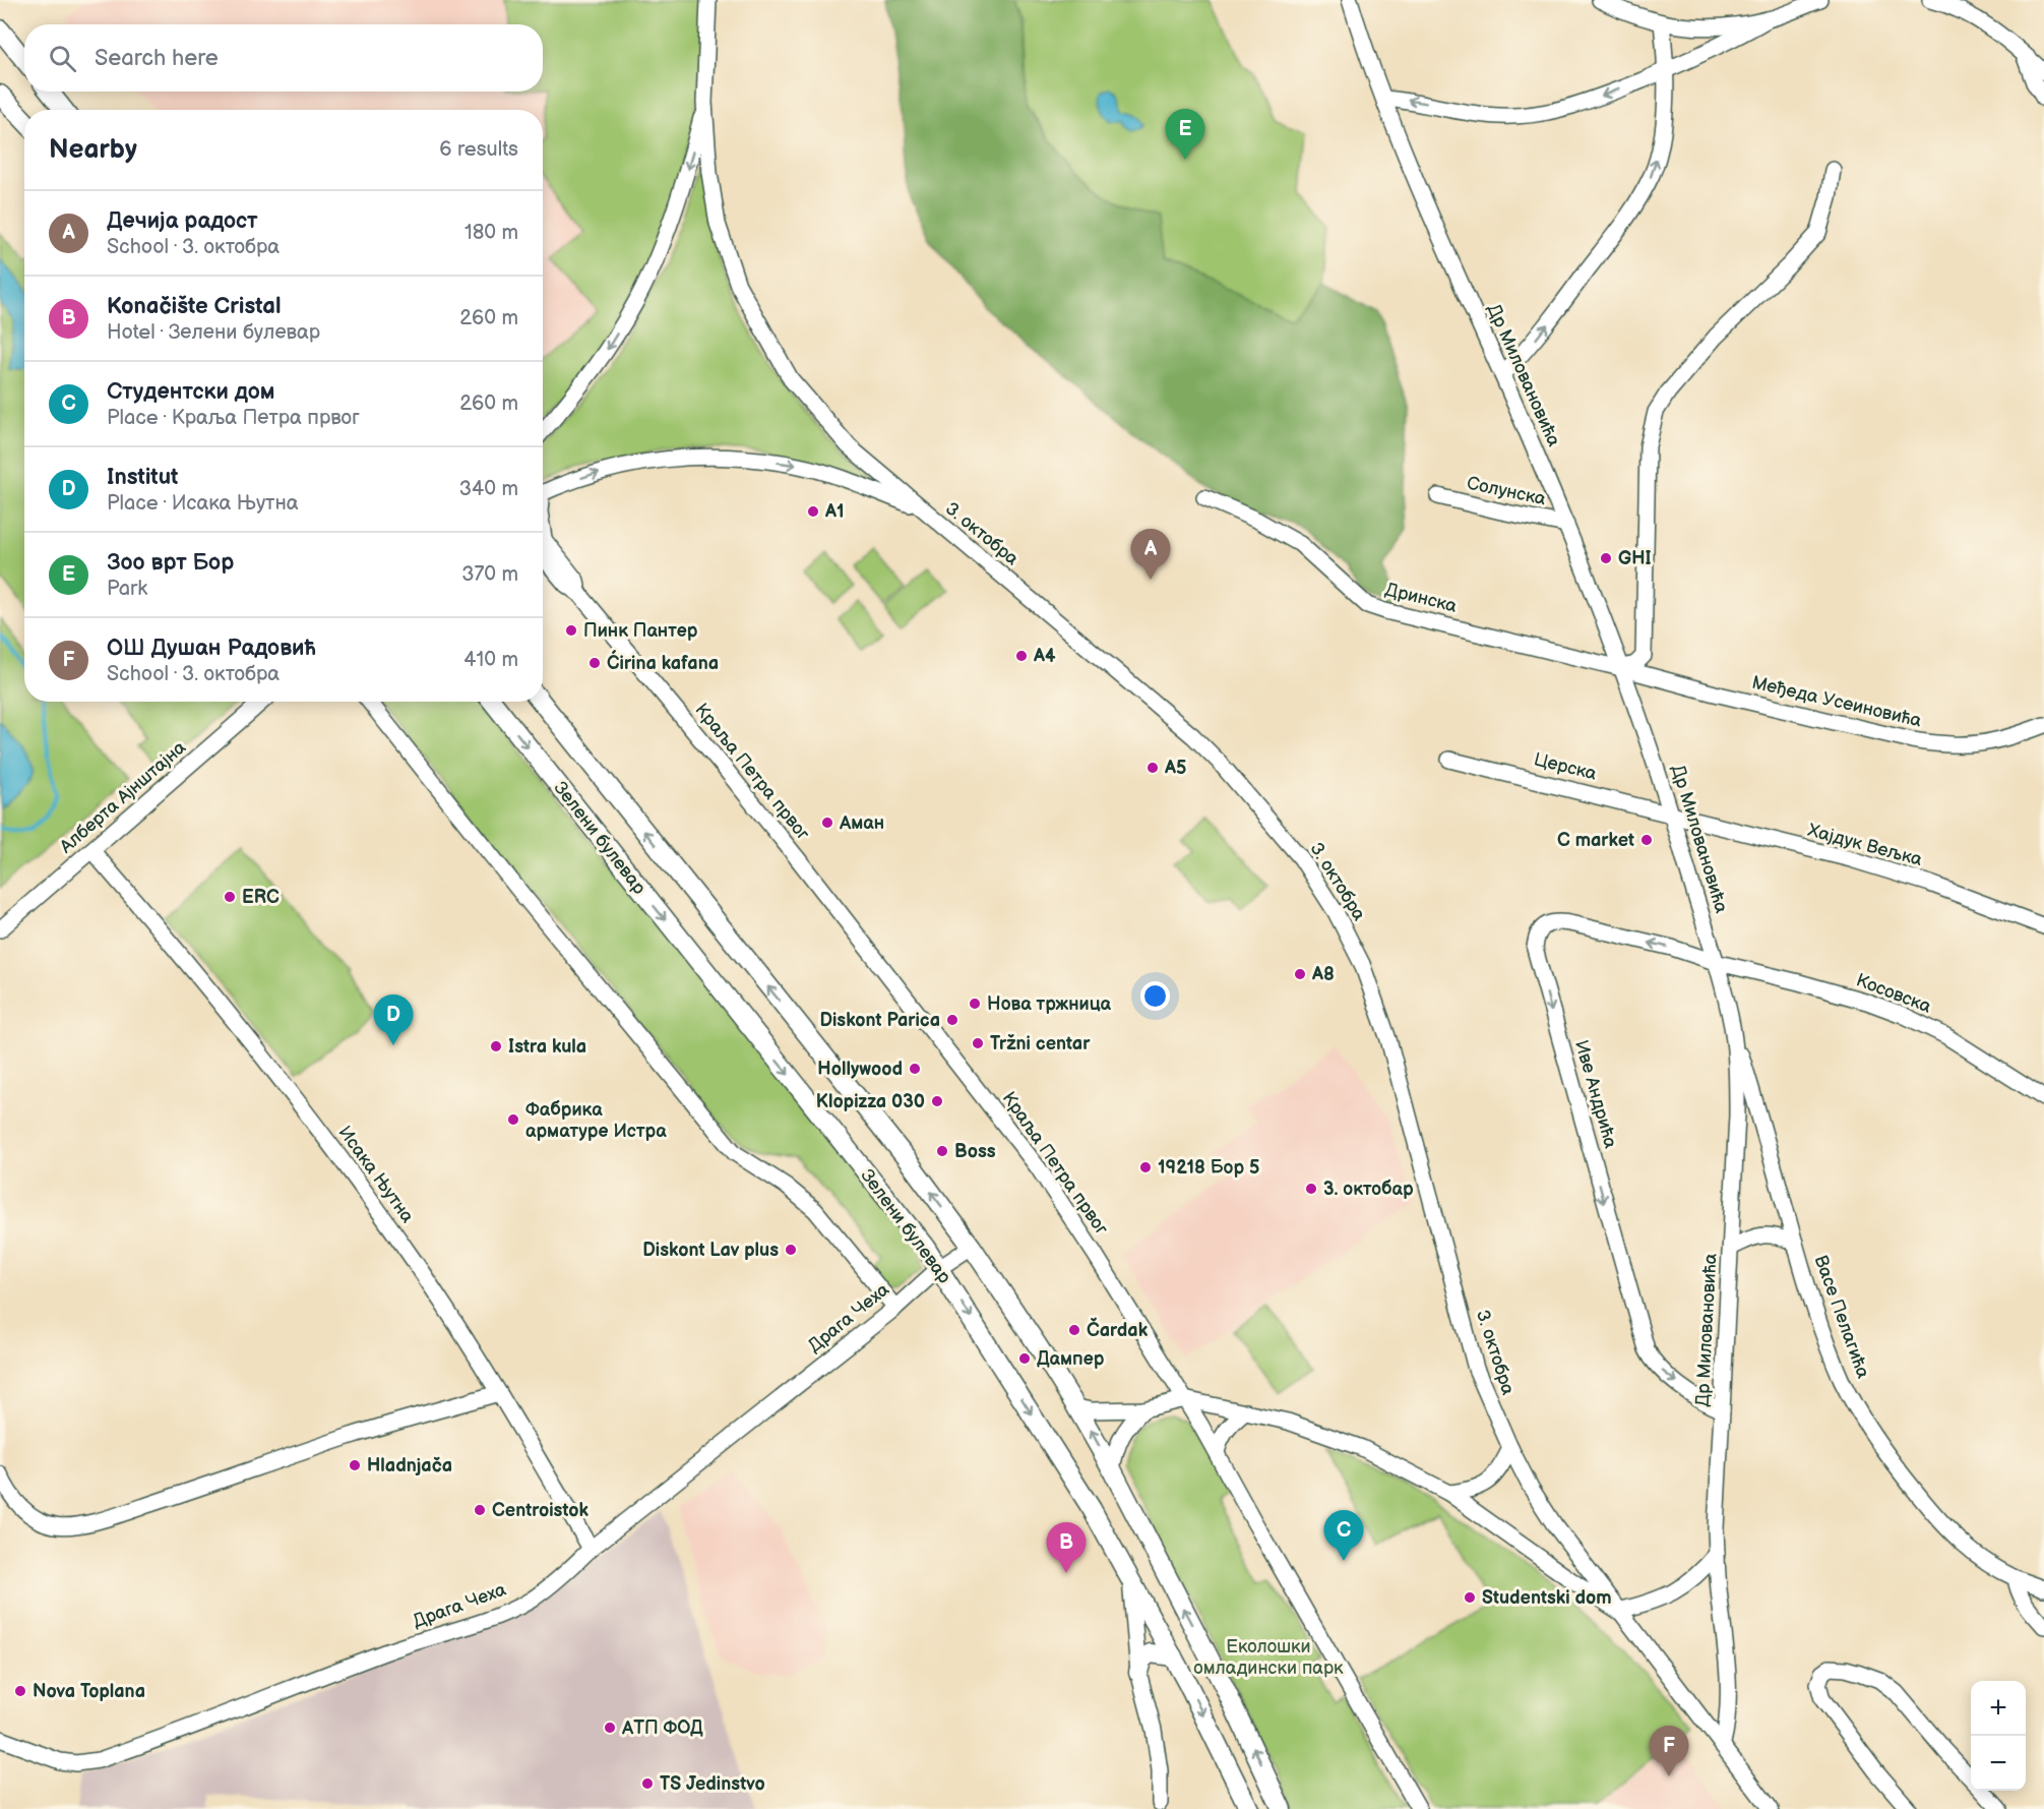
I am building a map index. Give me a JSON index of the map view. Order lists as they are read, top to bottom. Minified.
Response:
{"streets":{"street":["Др Миловановића","Солунска","3. октобра","Дринска","Међеда Усеиновића","Церска","Краља Петра првог","Алберта Ајнштајна","Зелени булевар","Хајдук Вељка","Косовска","Иве Андрића","Исака Њутна","Васе Пелагића","Драга Чеха"]},"crossings":[["Др Миловановића","Солунска"],["Др Миловановића","3. октобра"],["Др Миловановића","Дринска"],["Др Миловановића","Међеда Усеиновића"],["Др Миловановића","Церска"],["Др Миловановића","Хајдук Вељка"],["Др Миловановића","Косовска"],["Др Миловановића","Иве Андрића"],["Др Миловановића","Васе Пелагића"],["Дринска","Међеда Усеиновића"],["Церска","Хајдук Вељка"],["Алберта Ајнштајна","Исака Њутна"],["Зелени булевар","Драга Чеха"],["Косовска","Иве Андрића"],["Исака Њутна","Драга Чеха"]],"parks":["Еколошки омладински парк"],"places":["A1","GHI","Пинк Пантер","A4","Ćirina kafana","A5","Аман","C market","ERC","A8","Нова тржница","Diskont Parica","Tržni centar","Istra kula","Hollywood","Klopizza 030","Фабрика арматуре Истра","Boss","19218 Бор 5","3. октобар","Diskont Lav plus","Čardak","Дампер","Hladnjača","Centroistok","Studentski dom","Nova Toplana","АТП ФОД","TS Jedinstvo"],"page":{"search":"Search here","pins":["E","A","D","C","B","F"],"heading":["Nearby","6 results"],"list":[{"mark":"A","name":"Дечија радост","note":"School · 3. октобра","value":"180 m"},{"mark":"B","name":"Konačište Cristal","note":"Hotel · Зелени булевар","value":"260 m"},{"mark":"C","name":"Студентски дом","note":"Place · Краља Петра првог","value":"260 m"},{"mark":"D","name":"Institut","note":"Place · Исака Њутна","value":"340 m"},{"mark":"E","name":"Зоо врт Бор","note":"Park","value":"370 m"},{"mark":"F","name":"ОШ Душан Радовић","note":"School · 3. октобра","value":"410 m"}],"map_buttons":["+","−"]}}
